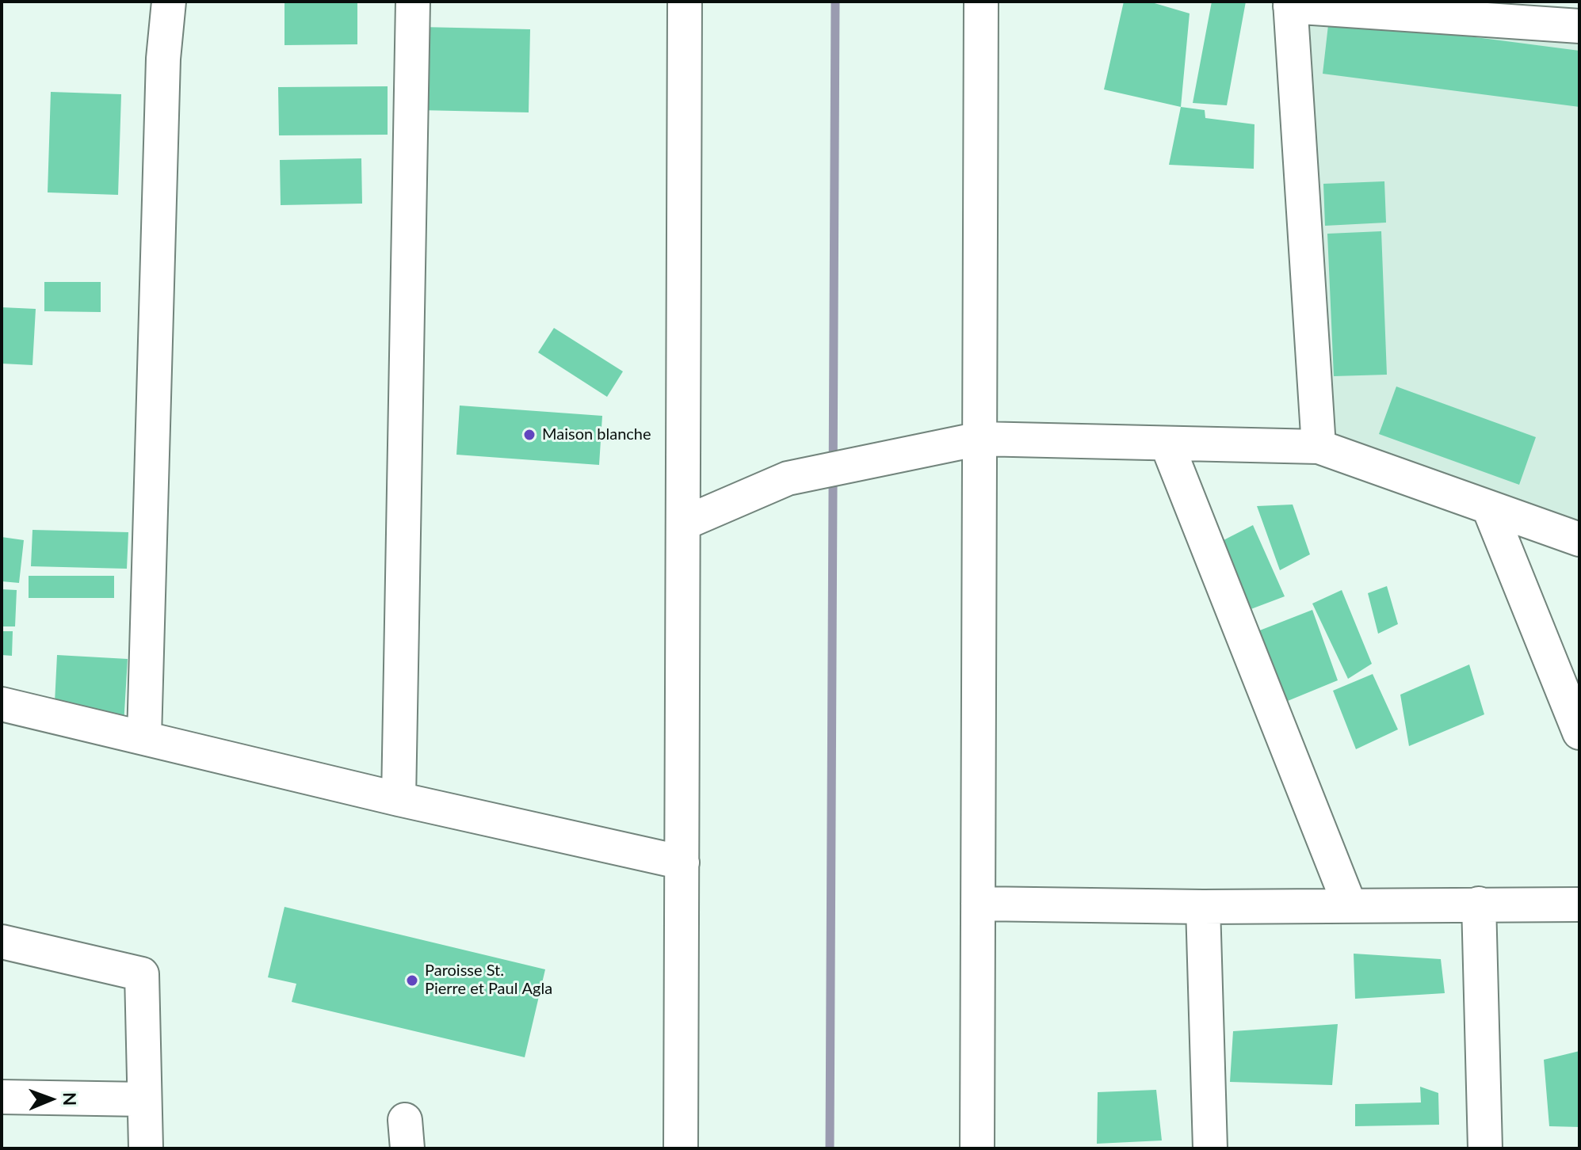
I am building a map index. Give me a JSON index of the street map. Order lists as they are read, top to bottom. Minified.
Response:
{"places":["Maison blanche","Paroisse St. Pierre et Paul Agla"],"north":"right"}
